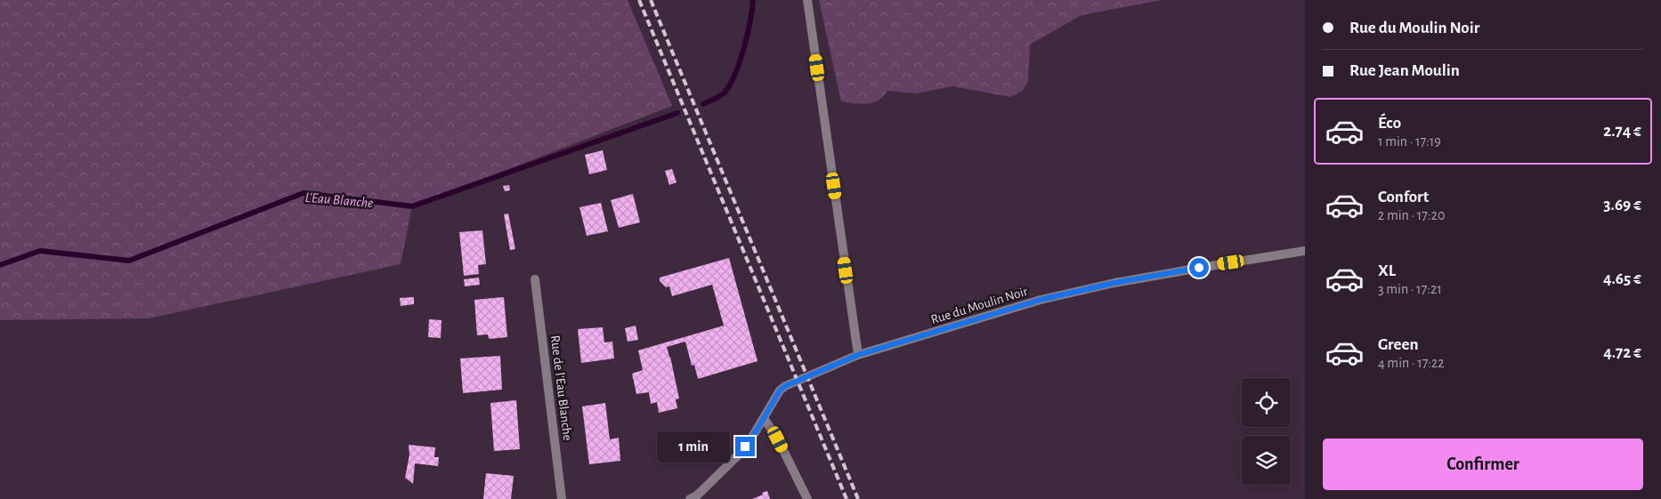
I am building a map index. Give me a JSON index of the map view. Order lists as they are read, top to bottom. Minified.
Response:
{"streets":{"street":["Rue du Moulin Noir","Rue de l'Eau Blanche"]},"water":["L'Eau Blanche"],"page":{"banner":["Rue du Moulin Noir","Rue Jean Moulin"],"list":[{"name":"Éco","note":"1 min · 17:19","value":"2.74 €"},{"name":"Confort","note":"2 min · 17:20","value":"3.69 €"},{"name":"XL","note":"3 min · 17:21","value":"4.65 €"},{"name":"Green","note":"4 min · 17:22","value":"4.72 €"}],"buttons":"Confirmer","bubble":"1 min"}}
